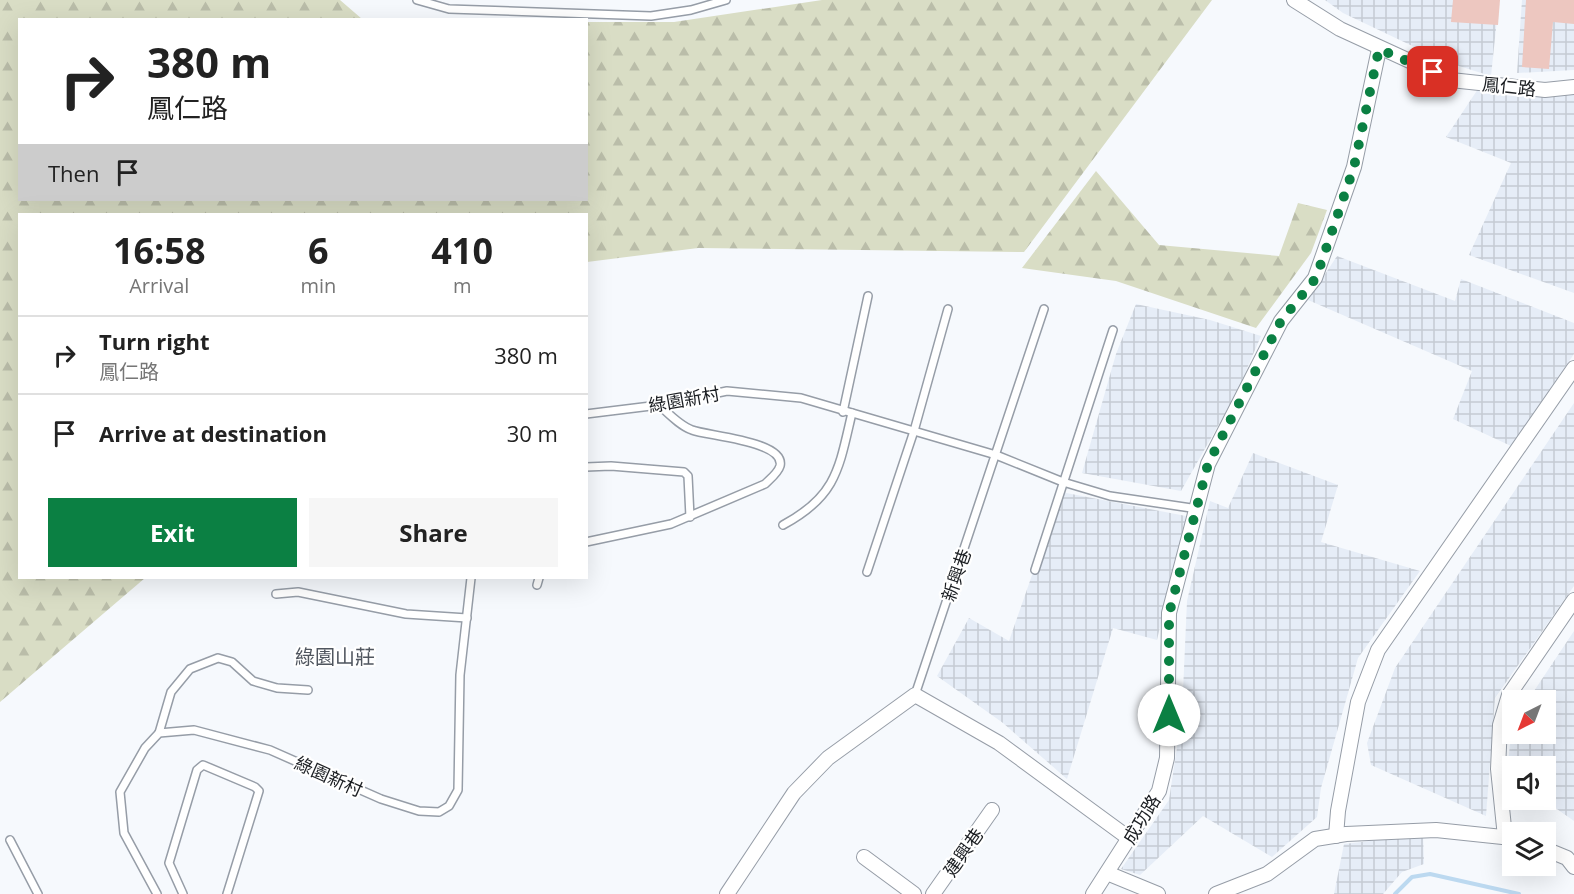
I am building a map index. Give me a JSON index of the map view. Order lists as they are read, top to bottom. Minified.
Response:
{"streets":{"street":["鳳仁路","成功路","建興巷"],"lane":["綠園新村","新興巷"]},"crossings":[["鳳仁路","成功路"]],"districts":["綠園山莊"],"north":"bottom left","page":{"turn":["380 m","鳳仁路"],"then":"Then","eta":["16:58","Arrival","6","min","410","m"],"list":[{"name":"Turn right","note":"鳳仁路","value":"380 m"},{"name":"Arrive at destination","value":"30 m"}],"buttons":["Exit","Share"]}}
